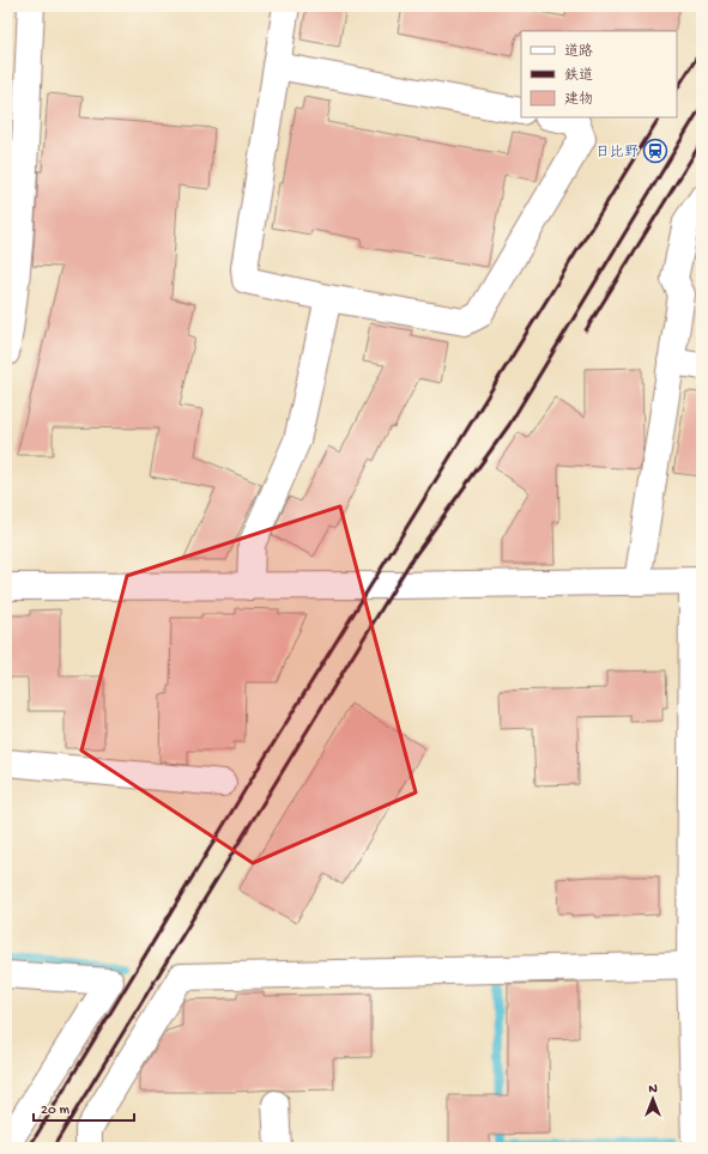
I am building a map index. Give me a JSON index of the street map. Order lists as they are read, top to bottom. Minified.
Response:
{"places":{"station":["日比野"]},"legend":["道路","鉄道","建物"],"scale_bar":"20 m","north":"top"}
